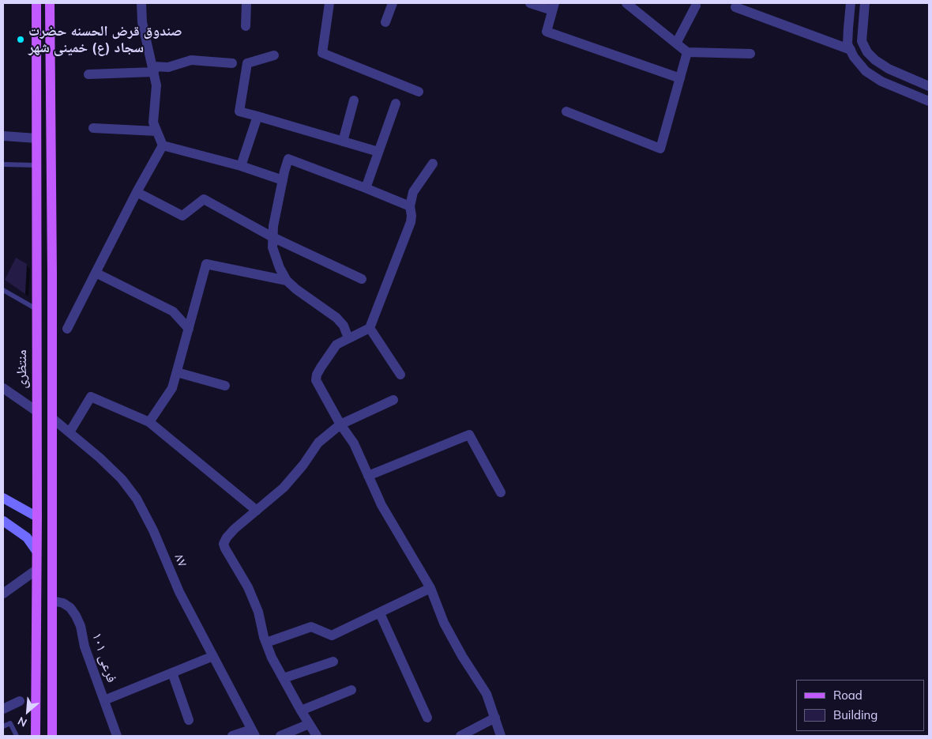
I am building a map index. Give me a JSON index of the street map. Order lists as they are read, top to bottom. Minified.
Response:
{"streets":{"main road":["منتظری"],"street":["۸۷","فرعی ۱۰۱"]},"places":["صندوق قرض الحسنه حضرت سجاد (ع) خمینی شهر"],"legend":["Road","Building"],"north":"bottom left"}
